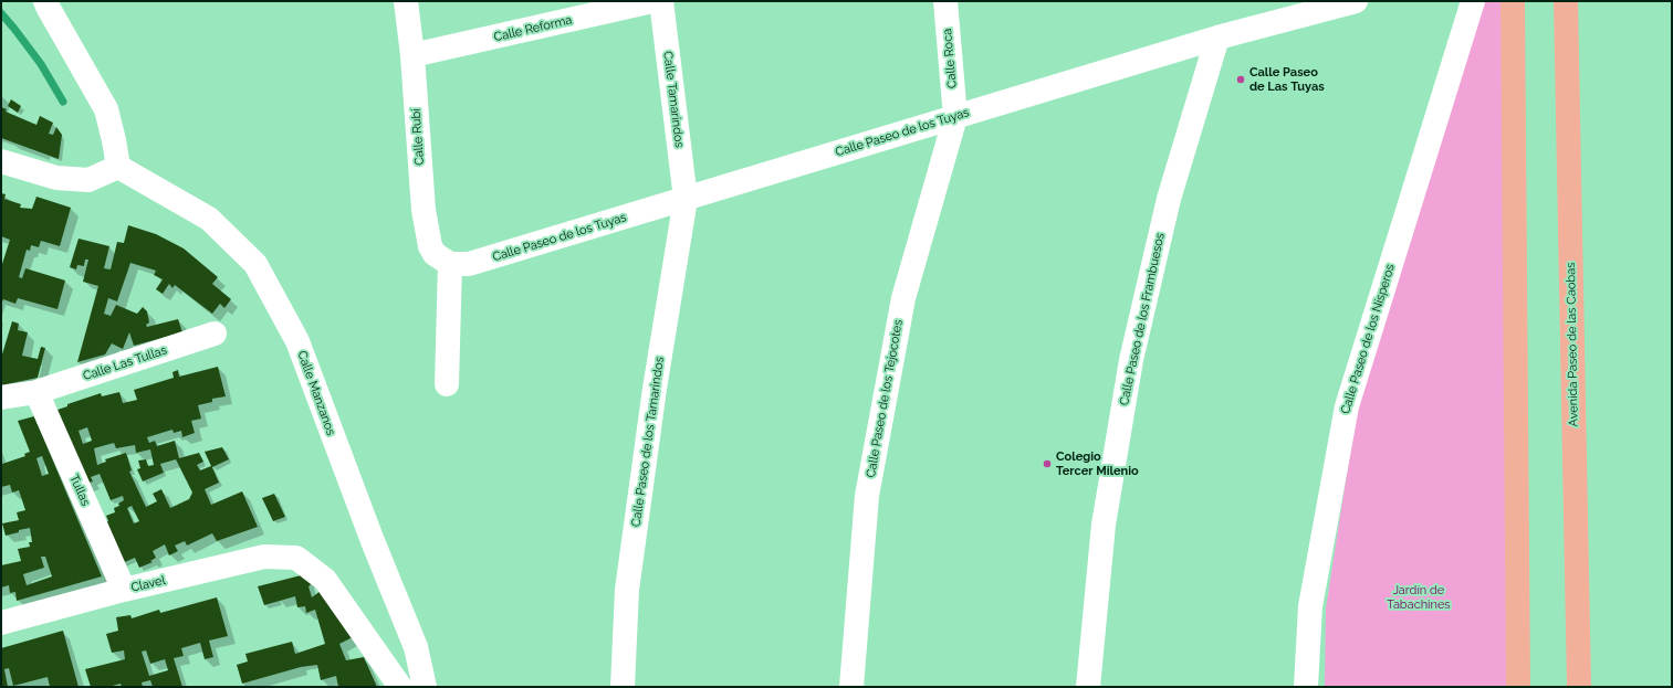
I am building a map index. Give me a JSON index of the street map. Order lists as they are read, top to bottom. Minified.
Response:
{"streets":{"main road":["Avenida Paseo de las Caobas"],"street":["Calle Reforma","Calle Roca","Calle Tamarindos","Calle Paseo de los Tuyas","Calle Rubí","Calle Paseo de los Frambuesos","Calle Paseo de los Nísperos","Calle Las Tullas","Calle Manzanos","Calle Paseo de los Tejocotes","Calle Paseo de los Tamarindos","Tullas","Clavel"]},"crossings":[["Calle Reforma","Calle Rubí"],["Calle Roca","Calle Paseo de los Tuyas"],["Calle Roca","Calle Paseo de los Tejocotes"],["Calle Tamarindos","Calle Paseo de los Tuyas"],["Calle Tamarindos","Calle Paseo de los Tamarindos"],["Calle Paseo de los Tuyas","Calle Rubí"],["Calle Paseo de los Tuyas","Calle Paseo de los Frambuesos"],["Calle Paseo de los Tuyas","Calle Paseo de los Tejocotes"],["Calle Paseo de los Tuyas","Calle Paseo de los Tamarindos"],["Calle Las Tullas","Tullas"],["Tullas","Clavel"]],"parks":["Jardín de Tabachines"],"places":["Calle Paseo de Las Tuyas","Colegio Tercer Milenio"]}
